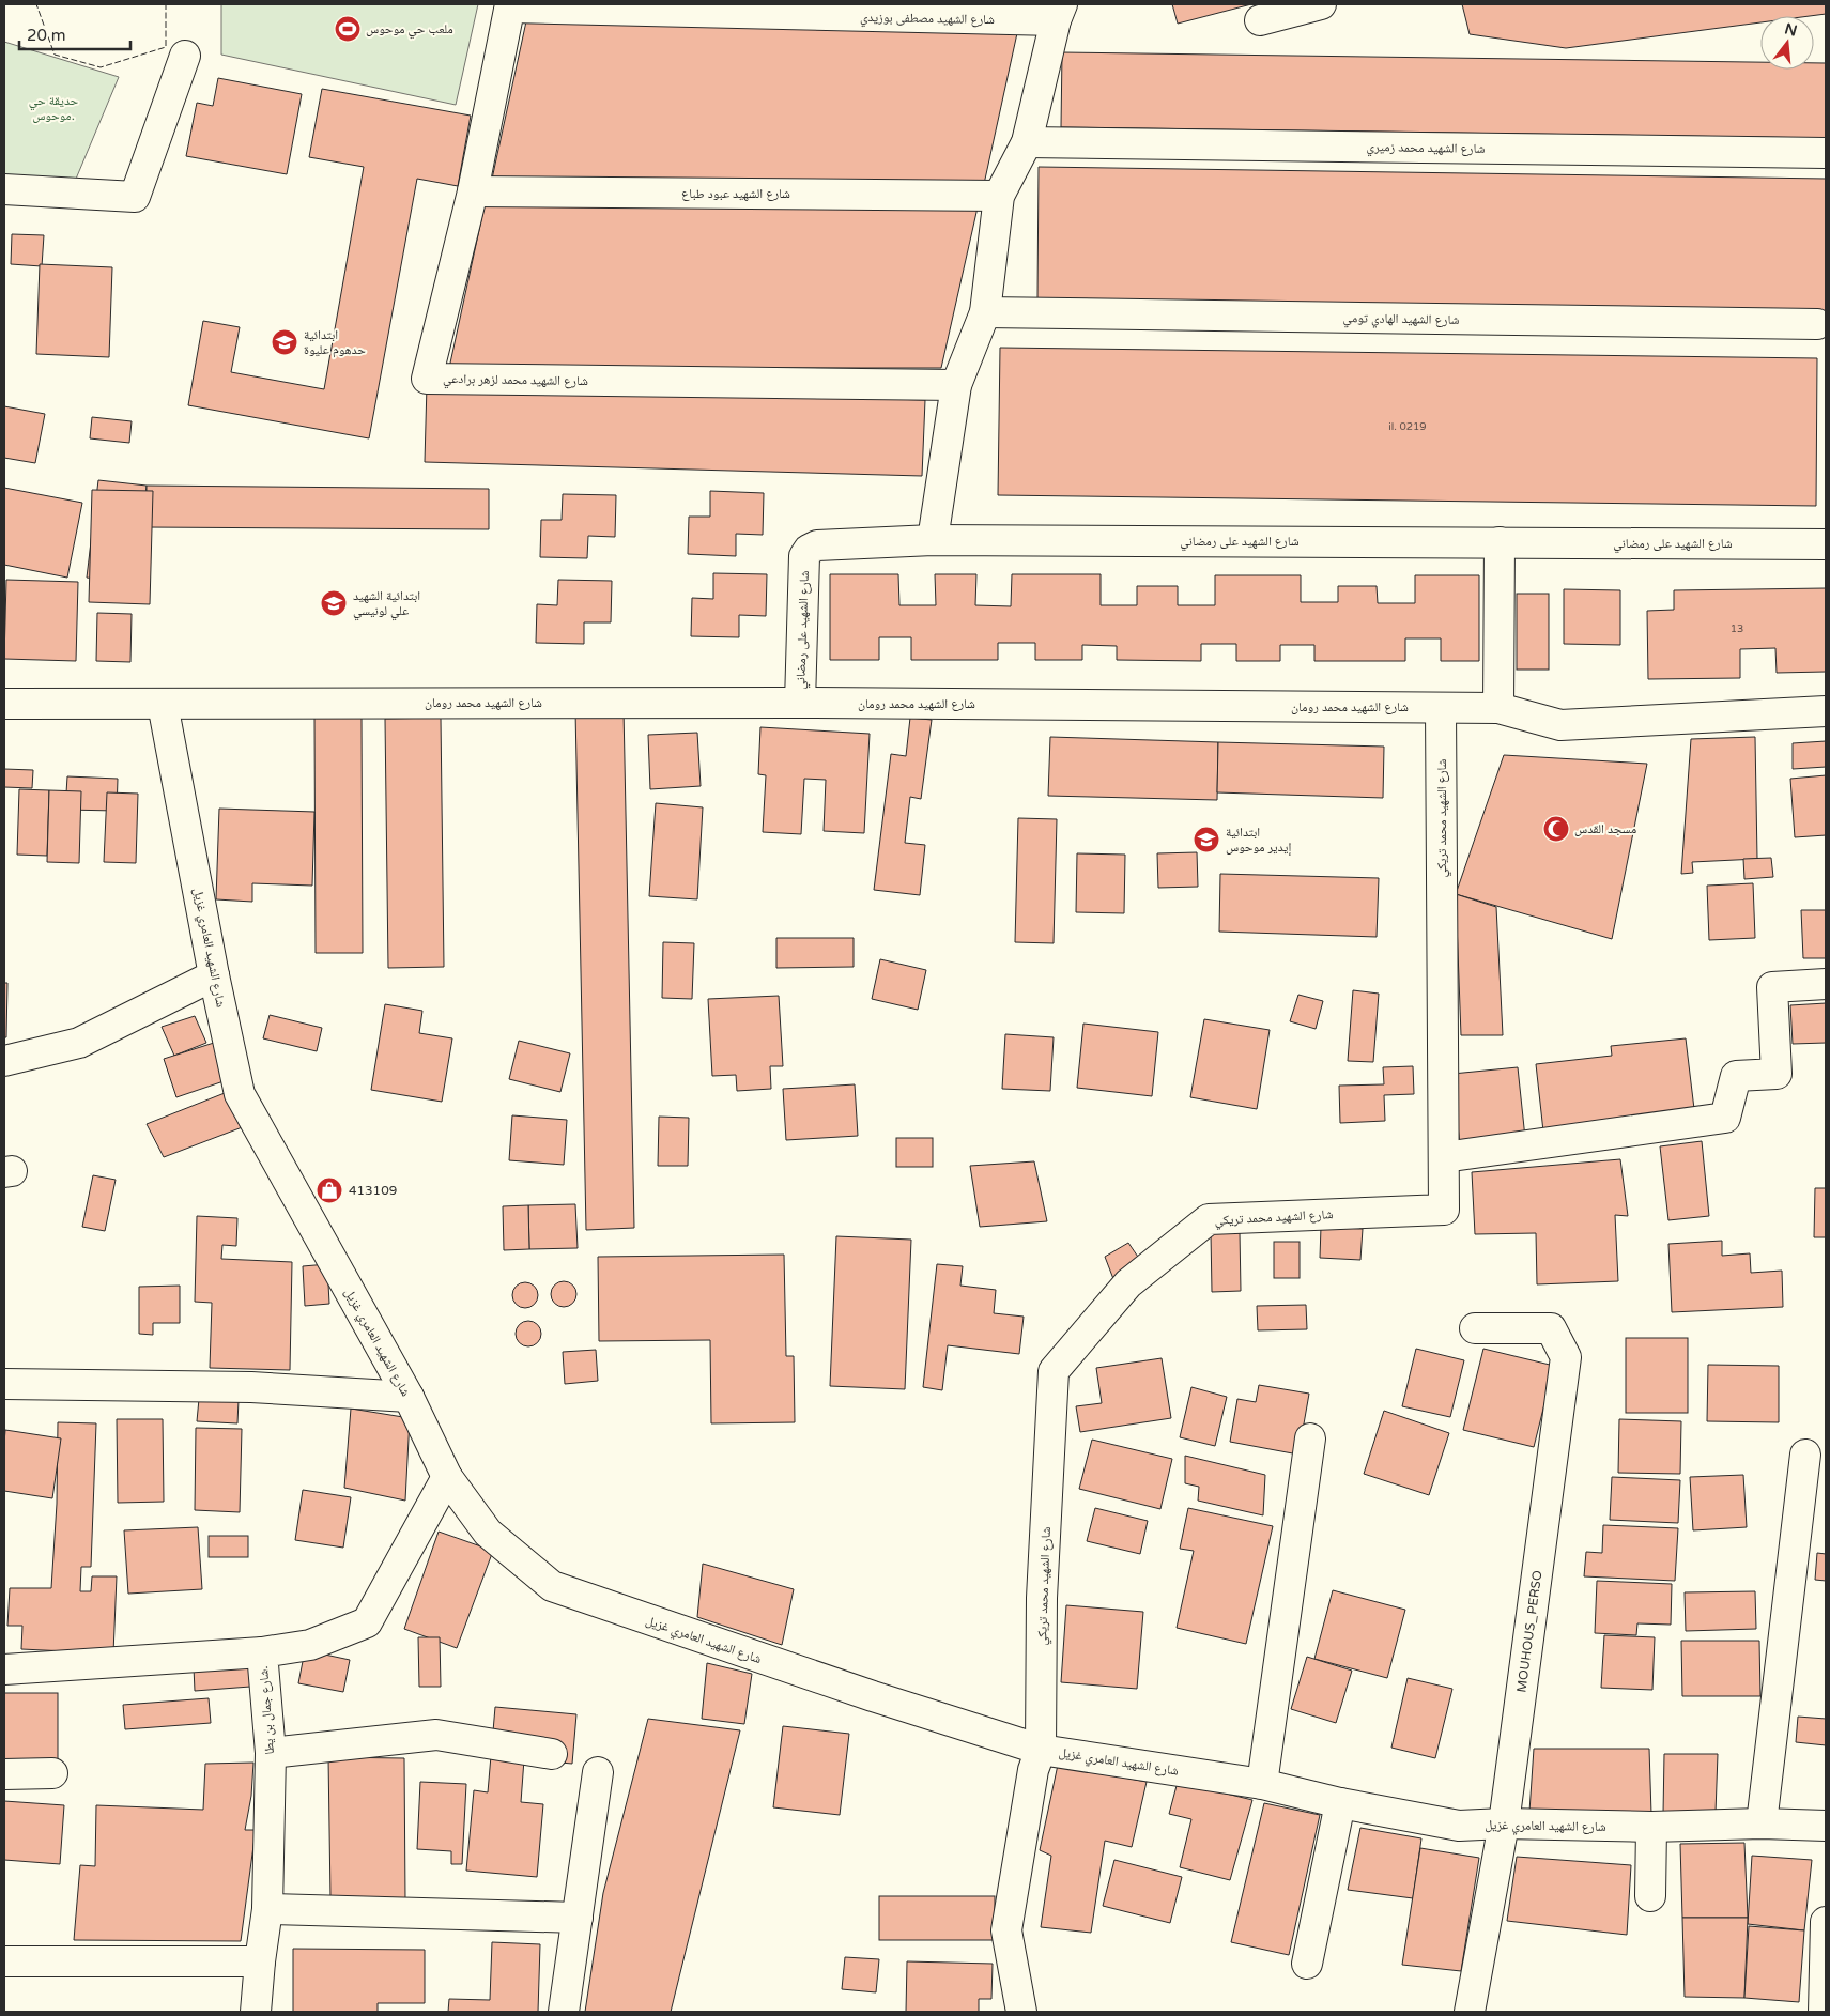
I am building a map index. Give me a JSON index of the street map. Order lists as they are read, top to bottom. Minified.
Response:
{"streets":{"street":["شارع الشهيد مصطفى بوزيدي","شارع الشهيد محمد زميري","شارع الشهيد عبود طباع","شارع الشهيد الهادي تومي","شارع الشهيد محمد لزهر برادعي","شارع الشهيد على رمضاني","شارع الشهيد محمد رومان","شارع الشهيد محمد تريكي","شارع الشهيد العامري غزيل","MOUHOUS_PERSO","شارع جمال بن يطا."]},"crossings":[["شارع الشهيد مصطفى بوزيدي","شارع الشهيد محمد لزهر برادعي"],["شارع الشهيد عبود طباع","شارع الشهيد محمد لزهر برادعي"],["شارع الشهيد على رمضاني","شارع الشهيد محمد رومان"],["شارع الشهيد محمد رومان","شارع الشهيد محمد تريكي"],["شارع الشهيد محمد رومان","شارع الشهيد العامري غزيل"],["شارع الشهيد محمد تريكي","شارع الشهيد العامري غزيل"],["شارع الشهيد العامري غزيل","MOUHOUS_PERSO"],["شارع الشهيد العامري غزيل","شارع جمال بن يطا."]],"parks":["حديقة حي موحوس."],"places":{"sports":["ملعب حي موحوس"],"school or university":["ابتدائية حدهوم عليوة","ابتدائية الشهيد علي لونيسي","ابتدائية إيدير موحوس"],"mosque":["مسجد القدس"],"shop":["413109"]},"house_numbers":["il. 0219","13"],"scale_bar":"20 m","north":"top"}
